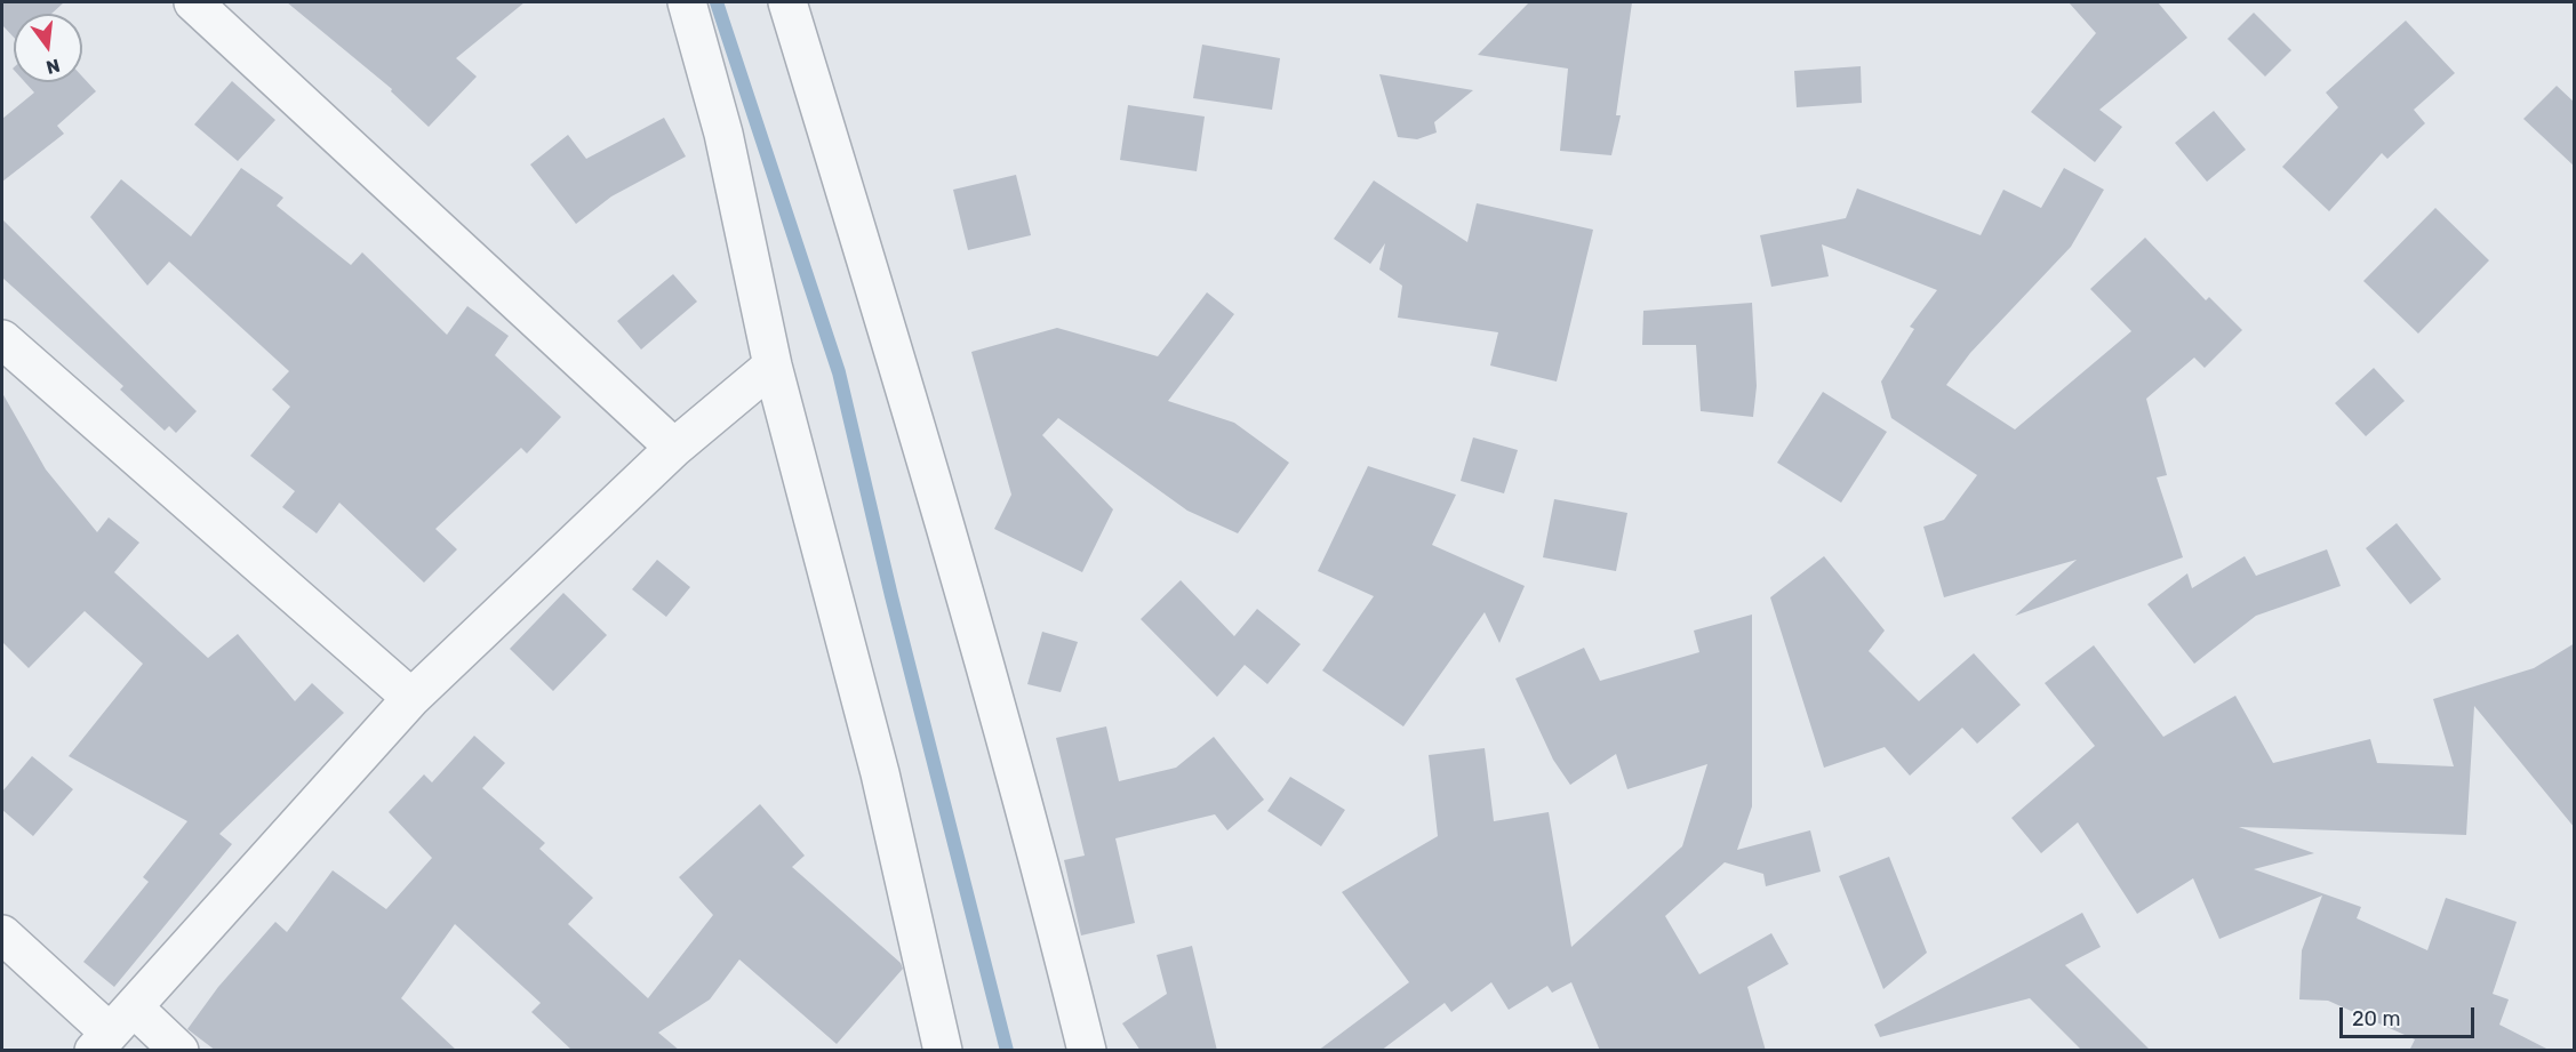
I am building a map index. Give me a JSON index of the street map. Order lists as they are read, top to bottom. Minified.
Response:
{"scale_bar":"20 m","north":"bottom"}
